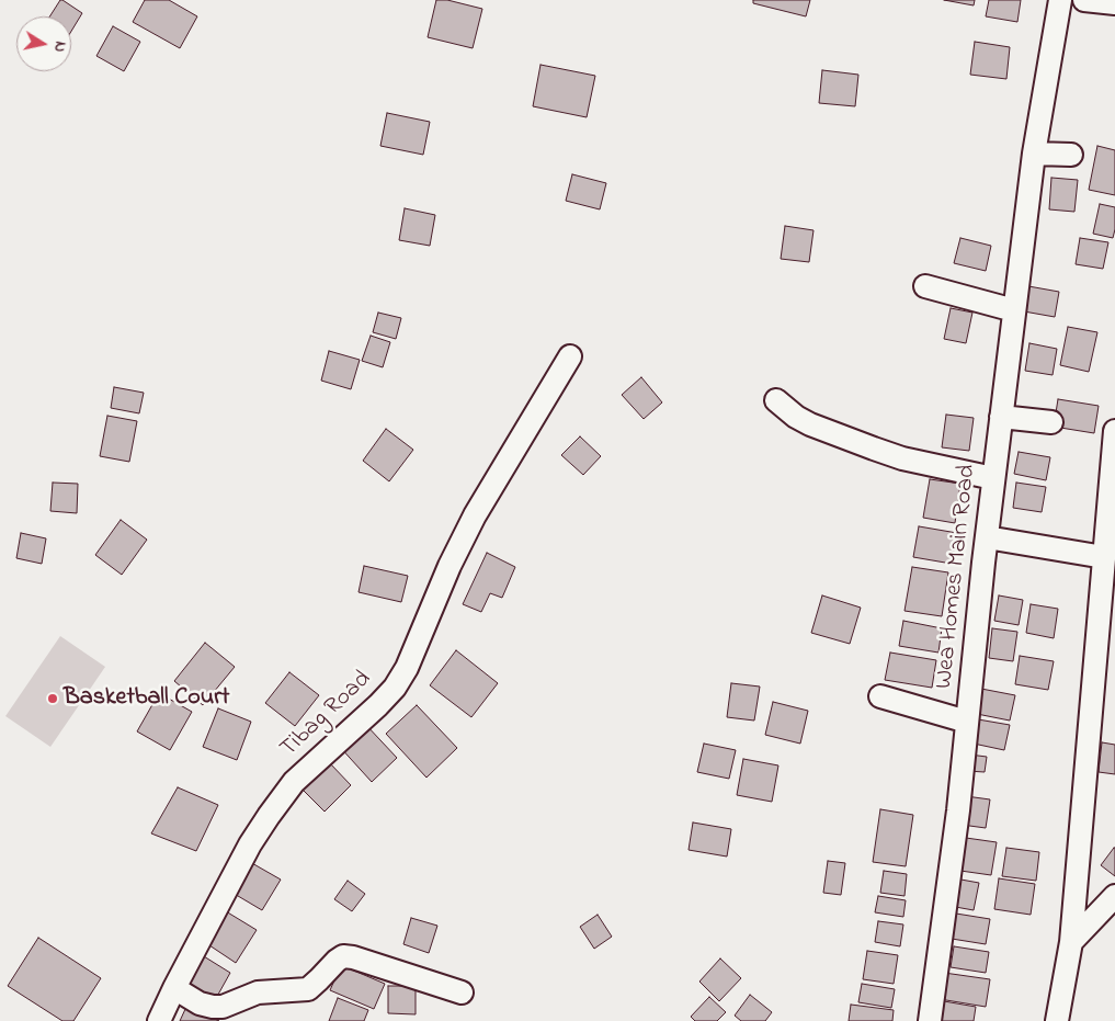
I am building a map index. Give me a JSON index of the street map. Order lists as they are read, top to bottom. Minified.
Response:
{"streets":{"street":["Wea Homes Main Road","Tibag Road"]},"places":["Basketball Court"],"north":"right"}
